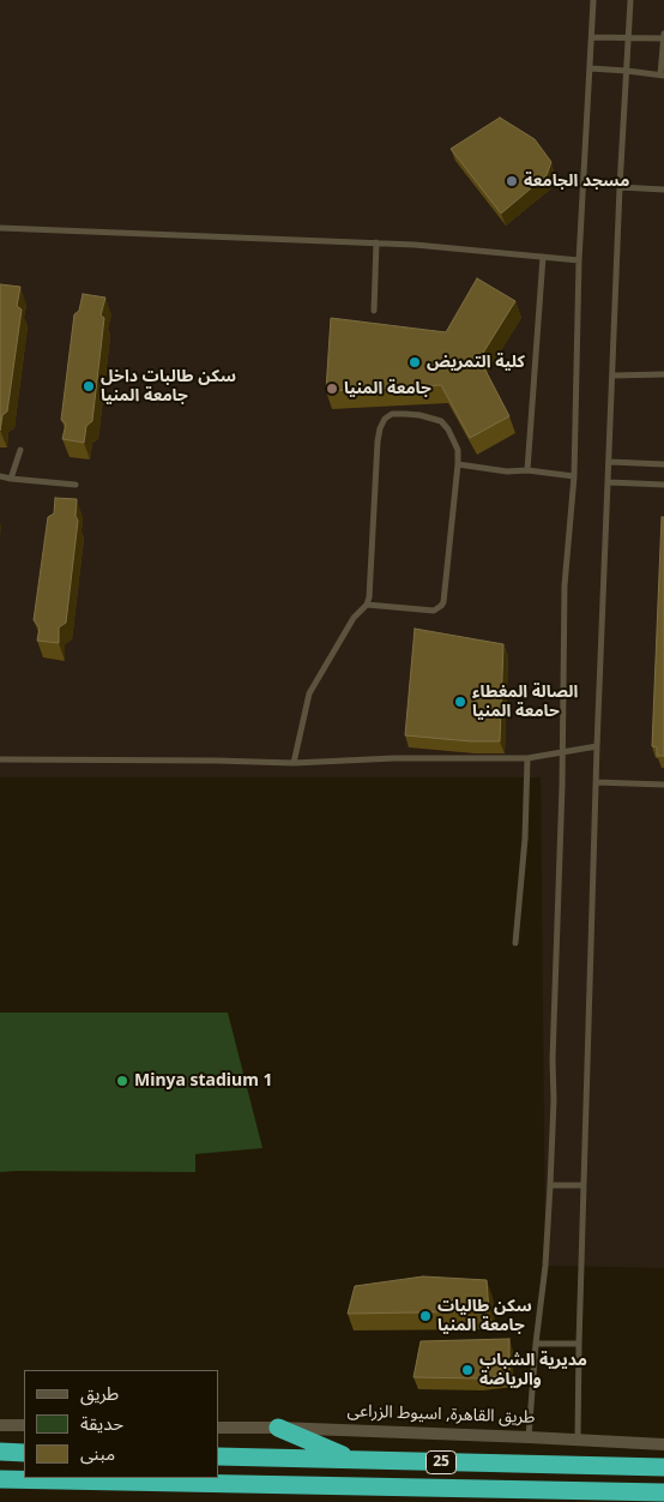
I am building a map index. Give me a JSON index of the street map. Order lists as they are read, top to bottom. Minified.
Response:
{"streets":{"highway":["25"],"street":["طريق القاهرة, اسيوط الزراعى"]},"places":["مسجد الجامعة","كلية التمريض","سكن طالبات داخل جامعة المنيا","جامعة المنيا","الصالة المغطاء حامعة المنيا","Minya stadium 1","سكن طاليات جامعة المنيا","مديرية الشباب والرياضة"],"legend":["طريق","حديقة","مبنى"]}
